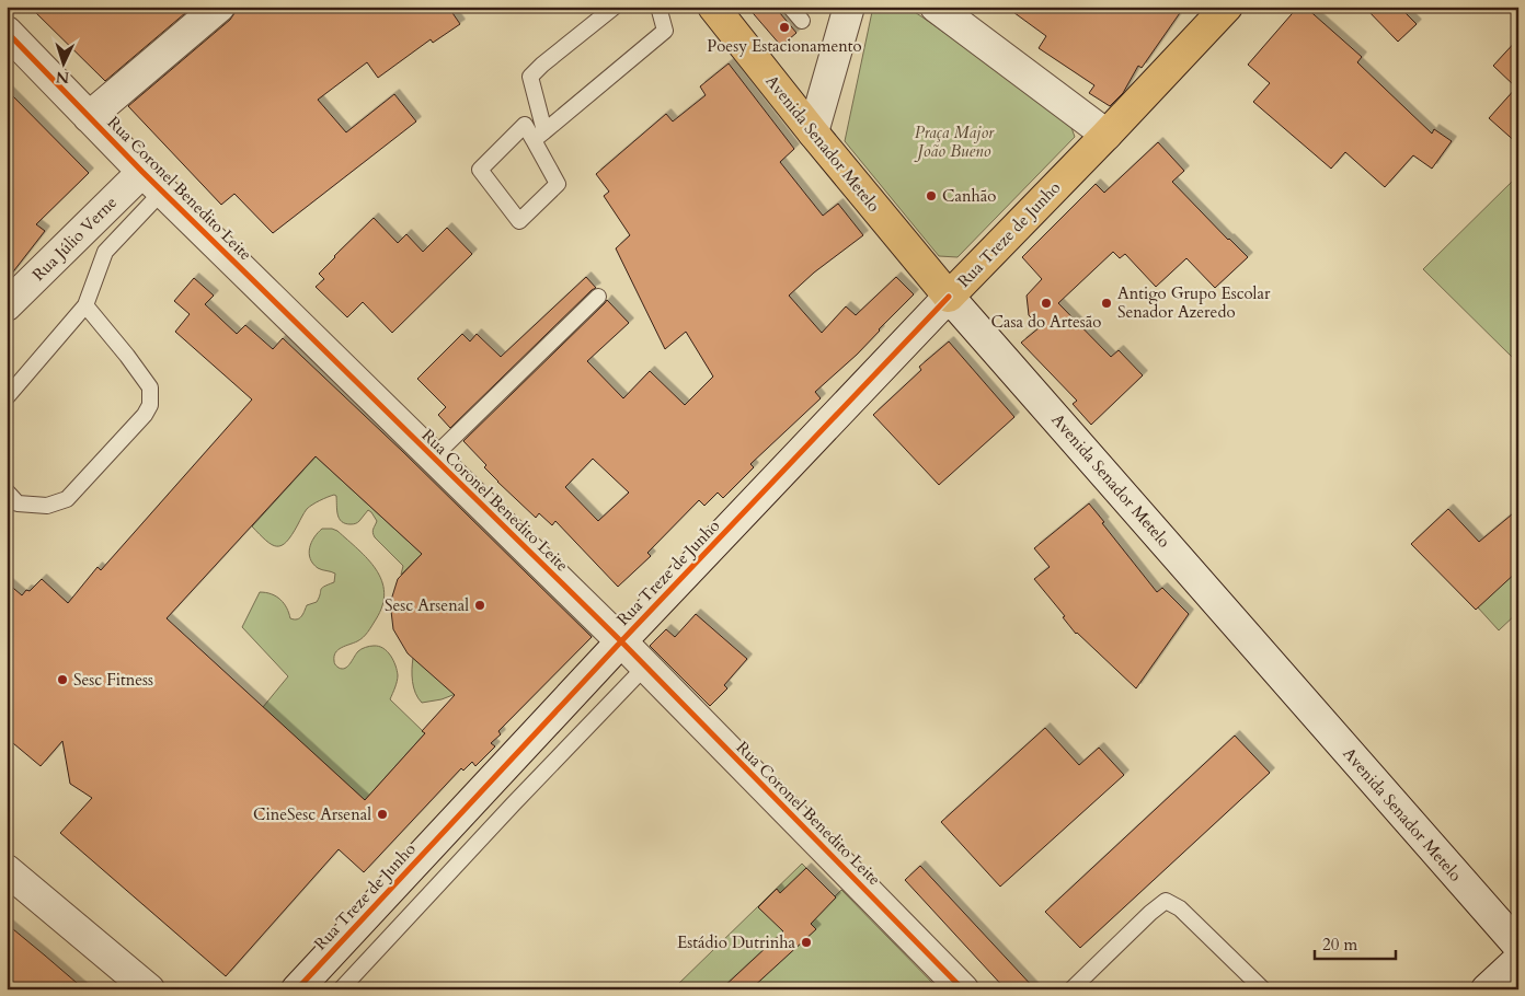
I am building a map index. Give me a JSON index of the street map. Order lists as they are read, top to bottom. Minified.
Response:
{"streets":{"main road":["Avenida Senador Metelo","Rua Treze de Junho"],"street":["Rua Coronel Benedito Leite","Rua Júlio Verne"]},"crossings":[["Avenida Senador Metelo","Rua Treze de Junho"],["Rua Coronel Benedito Leite","Rua Treze de Junho"],["Rua Coronel Benedito Leite","Rua Júlio Verne"]],"parks":["Praça Major João Bueno"],"places":["Poesy Estacionamento","Canhão","Casa do Artesão","Antigo Grupo Escolar Senador Azeredo","Sesc Arsenal","Sesc Fitness","CineSesc Arsenal","Estádio Dutrinha"],"scale_bar":"20 m","north":"bottom"}
